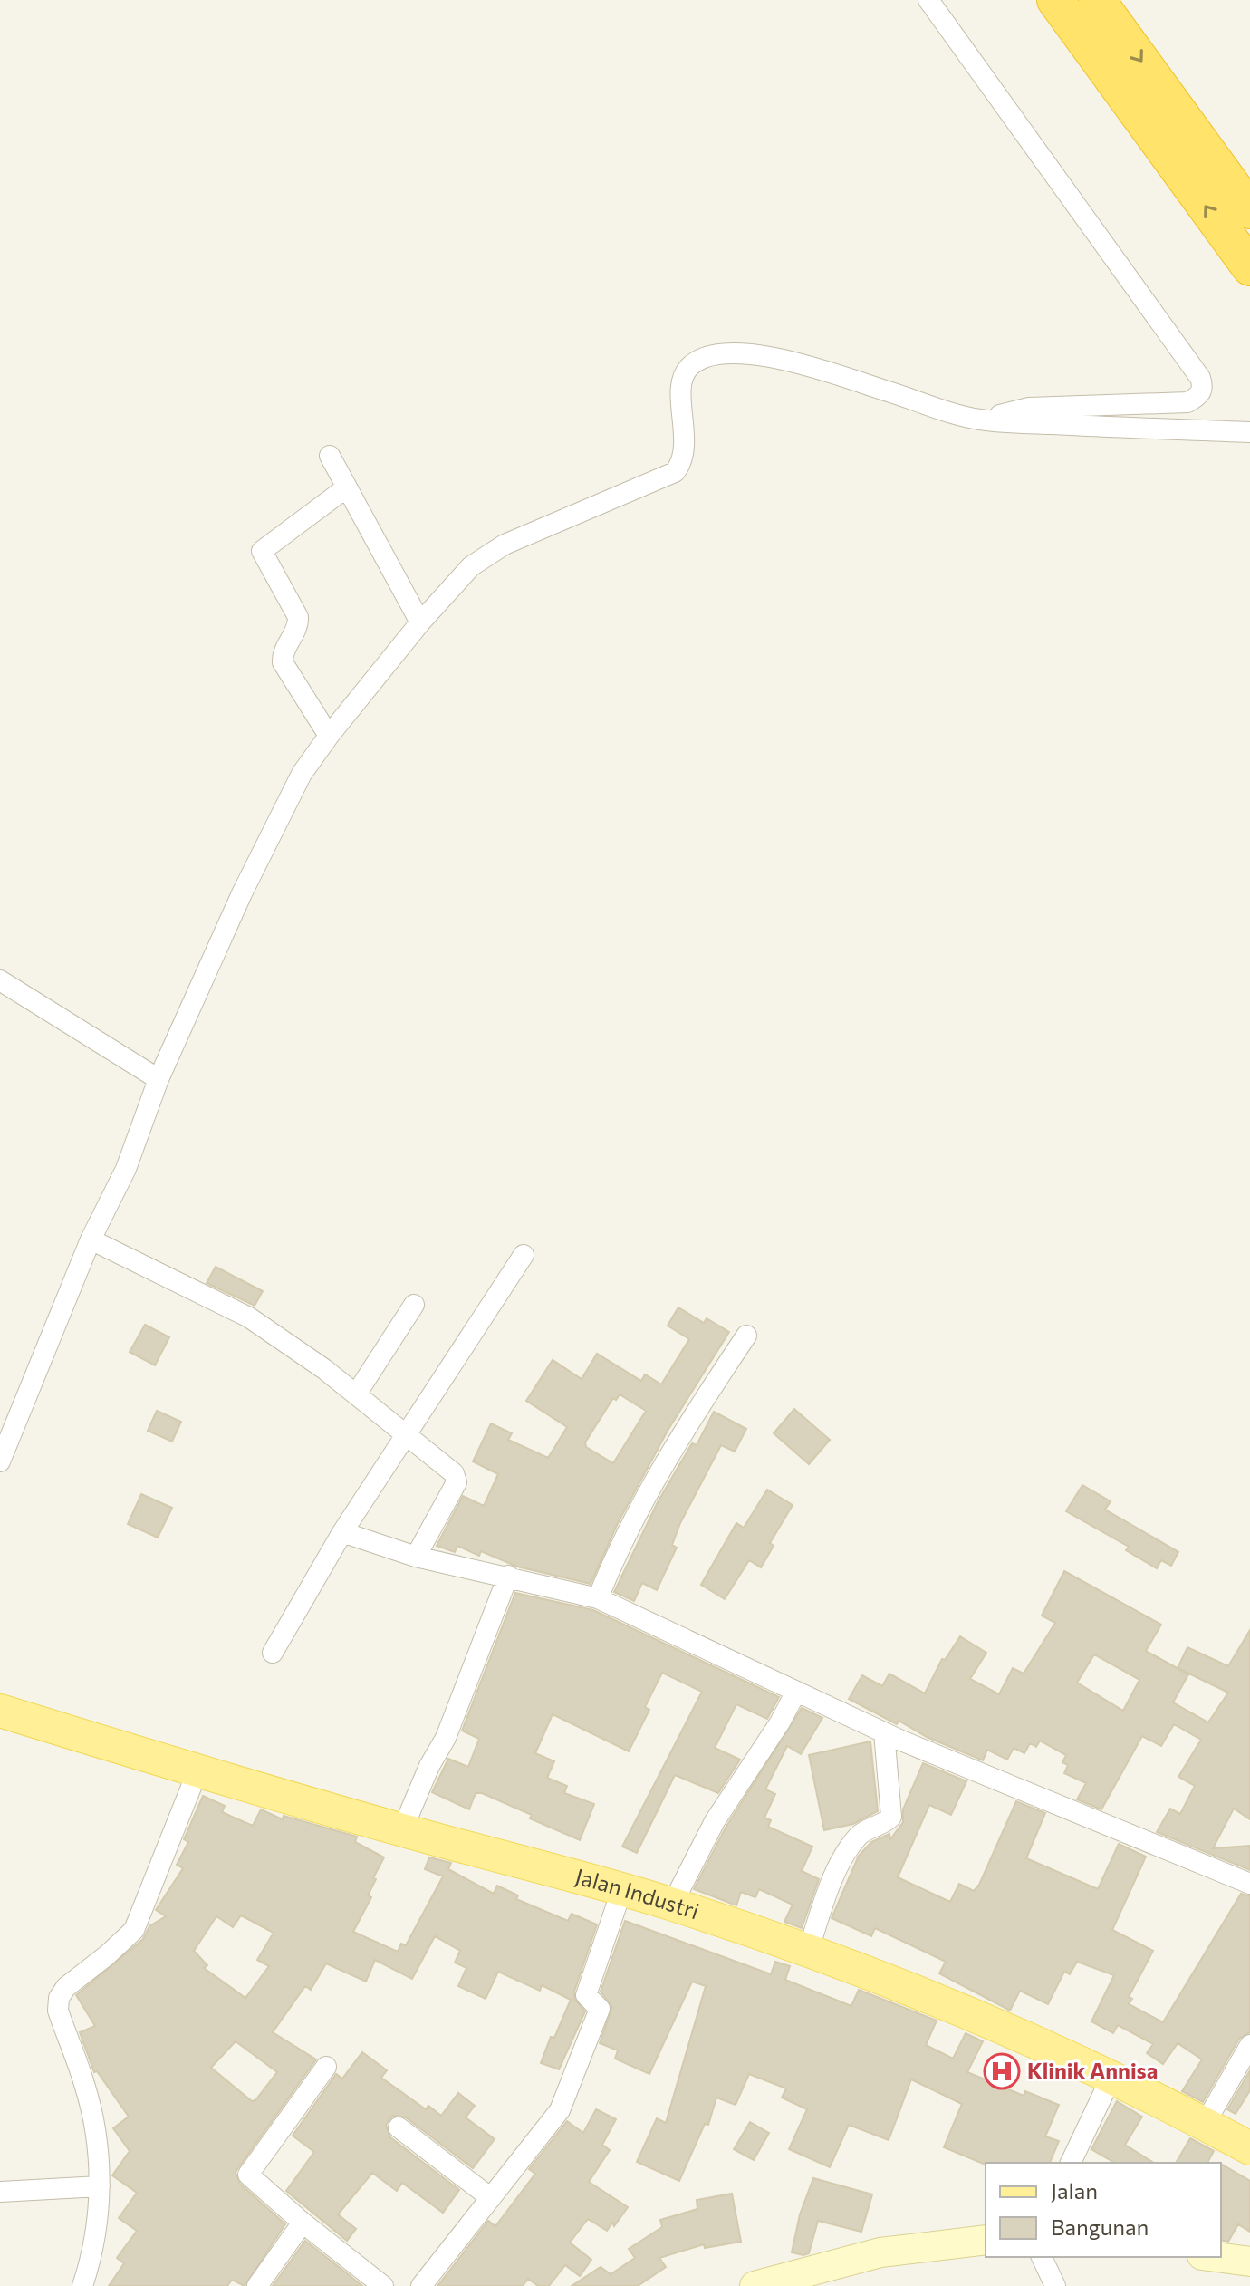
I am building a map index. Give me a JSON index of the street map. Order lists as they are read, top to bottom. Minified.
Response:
{"streets":{"main road":["Jalan Industri"]},"places":{"hospital":["Klinik Annisa"]},"legend":["Jalan","Bangunan"]}
